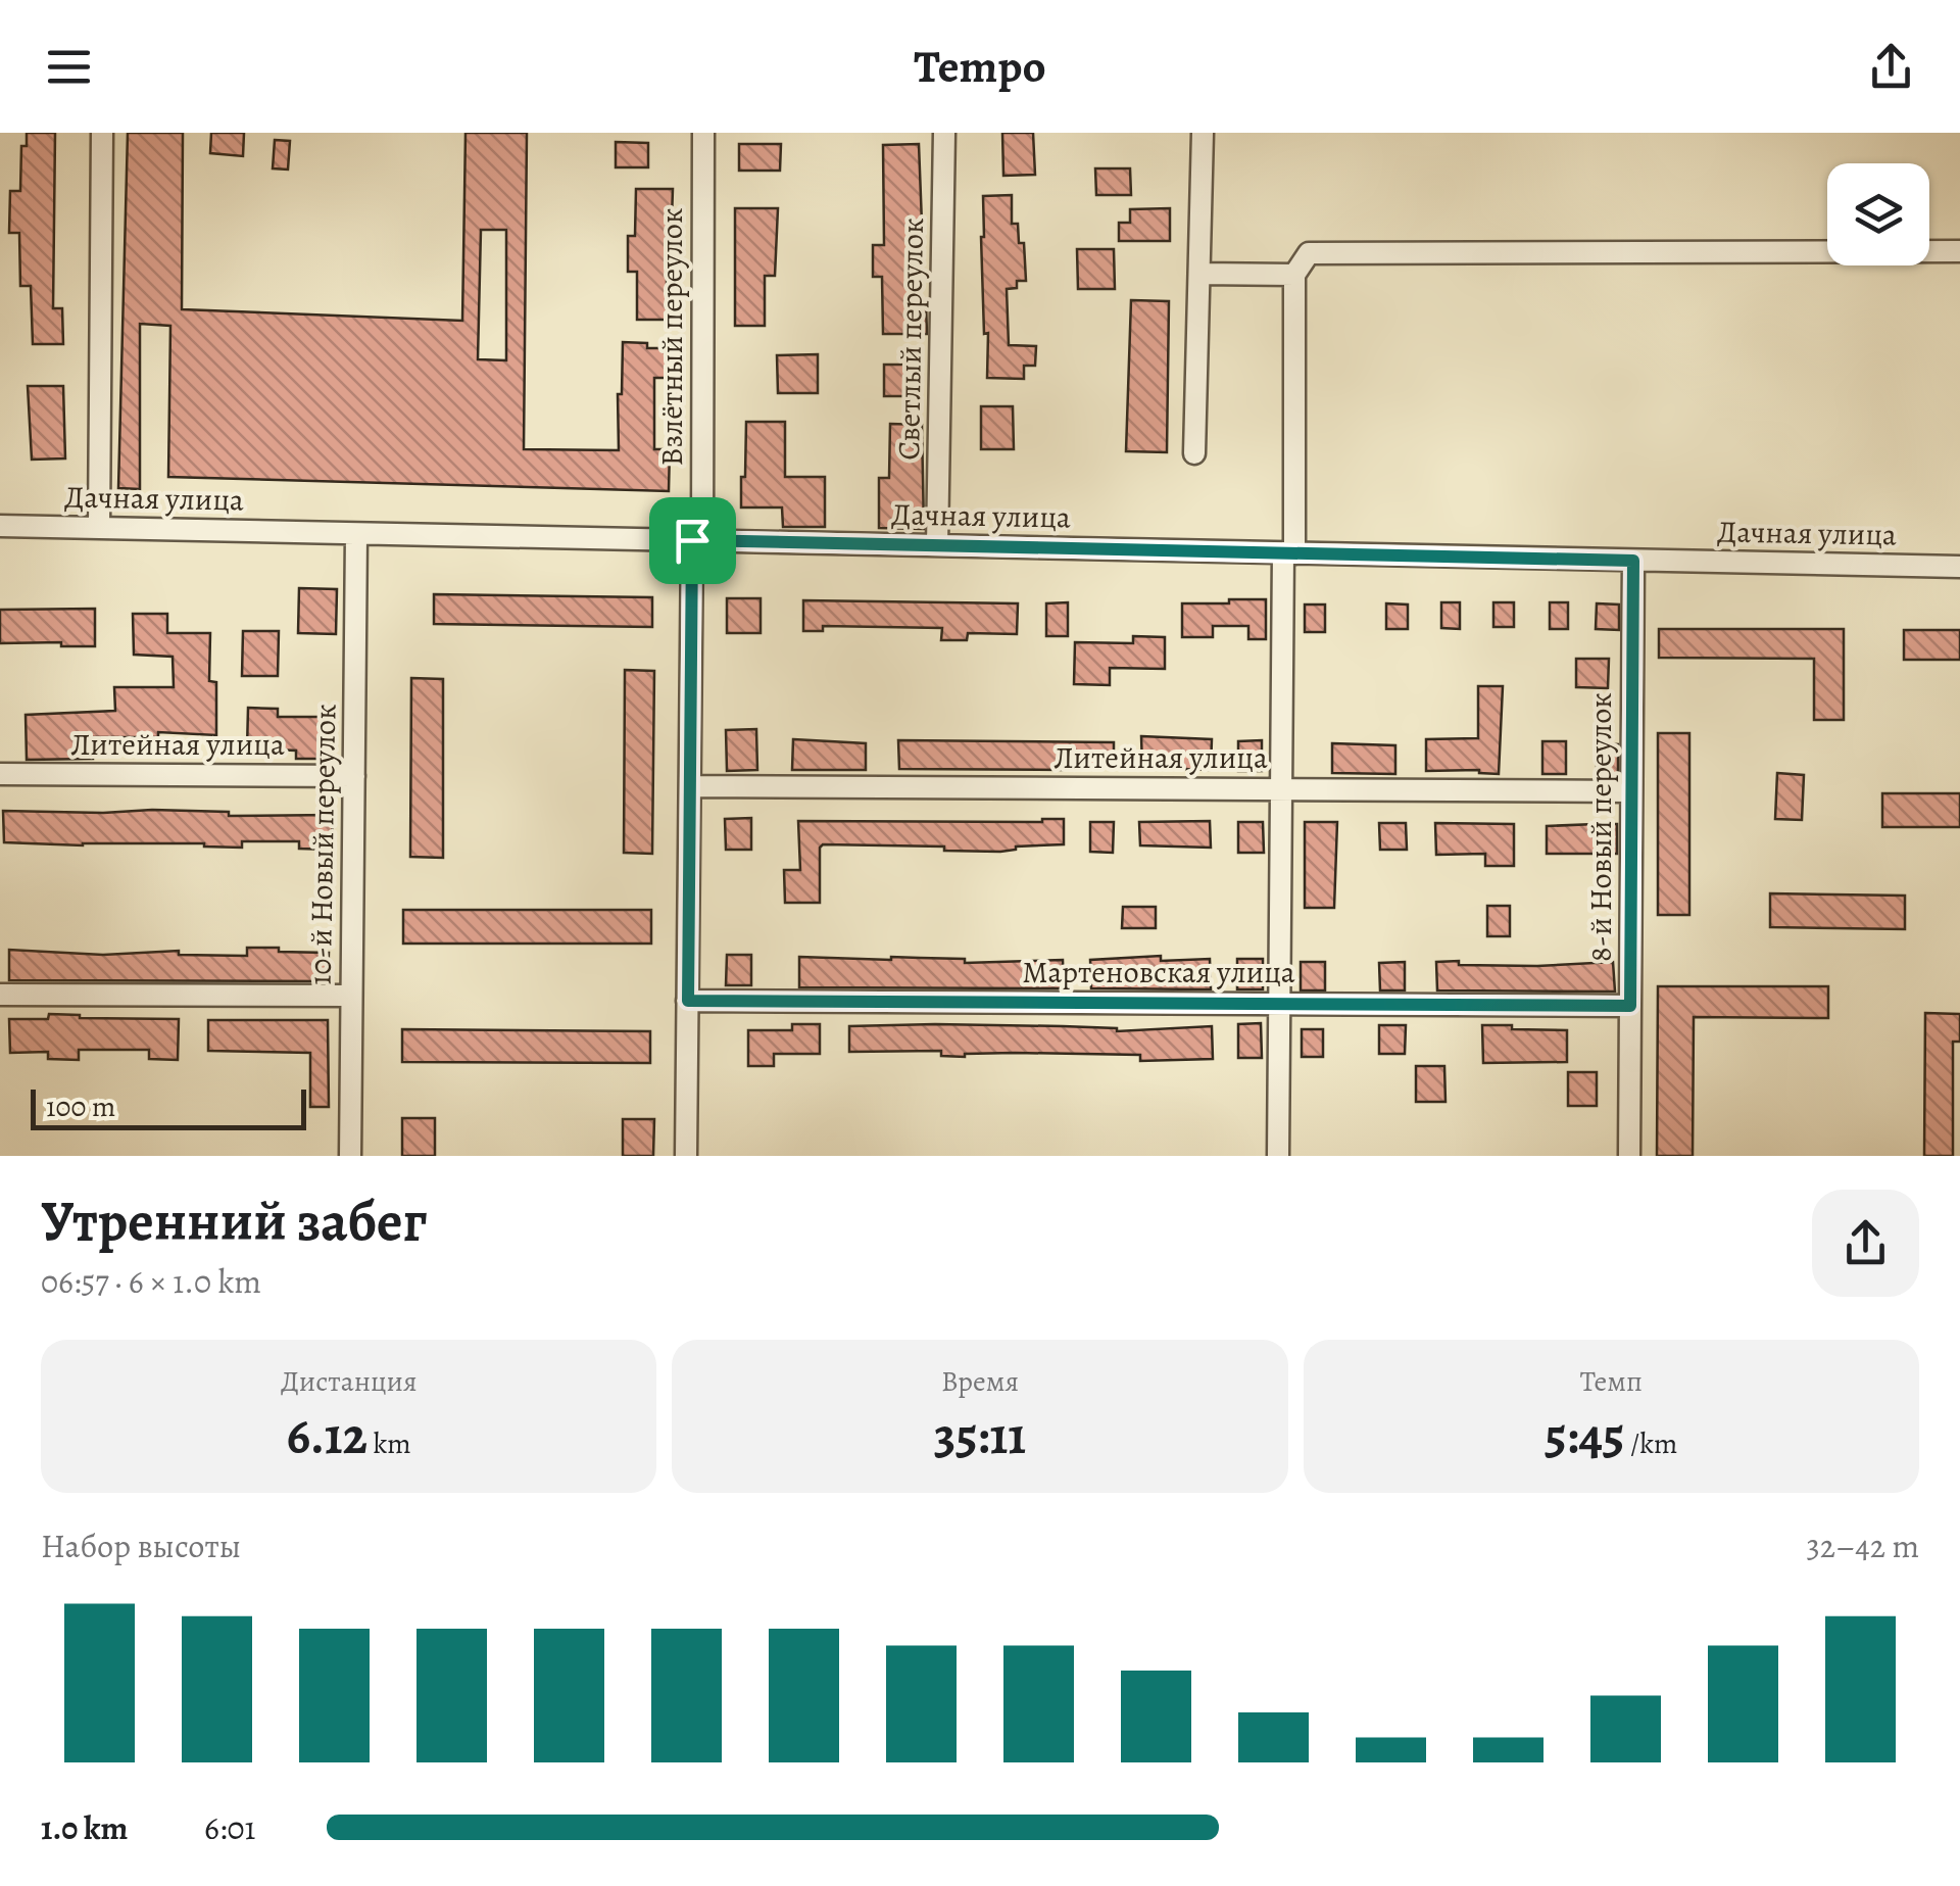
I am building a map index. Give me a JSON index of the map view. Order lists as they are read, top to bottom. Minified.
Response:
{"streets":{"street":["Взлётный переулок","Светлый переулок","Дачная улица","Литейная улица","8-й Новый переулок","10-й Новый переулок","Мартеновская улица"]},"crossings":[["Взлётный переулок","Дачная улица"],["Светлый переулок","Дачная улица"],["Дачная улица","8-й Новый переулок"],["Дачная улица","10-й Новый переулок"],["Литейная улица","8-й Новый переулок"],["Литейная улица","10-й Новый переулок"],["8-й Новый переулок","Мартеновская улица"]],"scale_bar":"100 m","page":{"header":"Tempo","scale":"100 m","heading":["Утренний забег","06:57 · 6 × 1.0 km"],"stats":[["Дистанция","6.12 km"],["Время","35:11"],["Темп","5:45 /km"]],"chart":["Набор высоты","32–42 m"],"list":[{"name":"1.0 km","note":"6:01"}]}}
